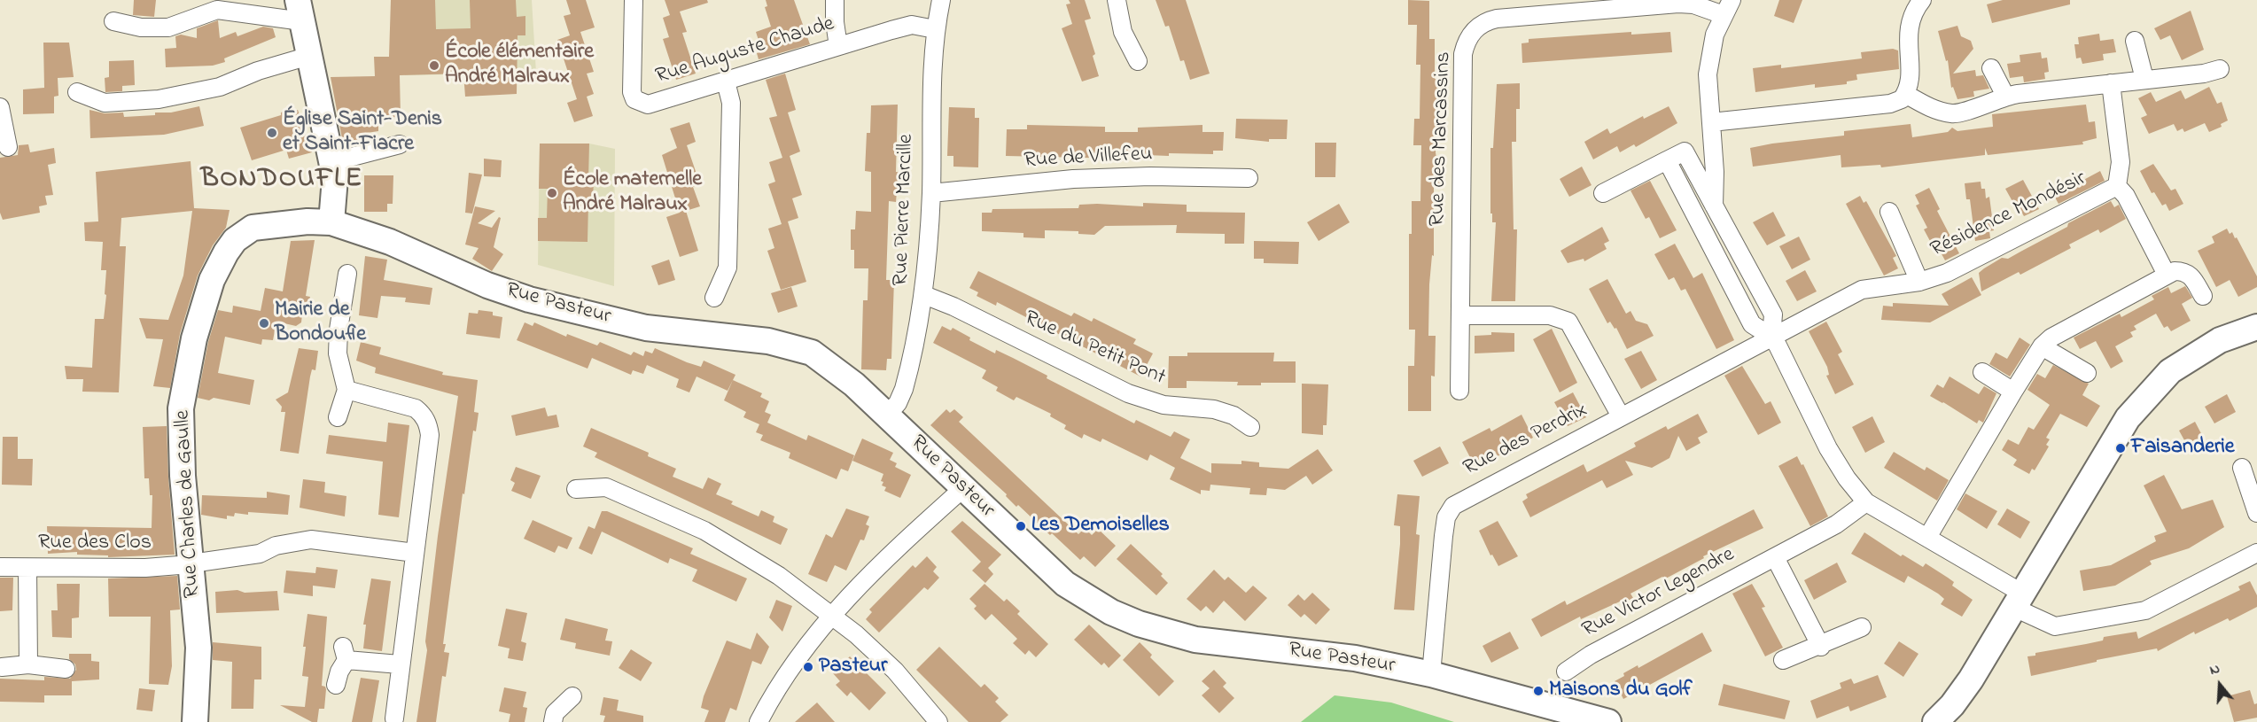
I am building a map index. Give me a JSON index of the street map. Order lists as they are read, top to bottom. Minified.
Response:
{"streets":{"street":["Rue Auguste Chaude","Rue des Marcassins","Rue de Villefeu","Rue Pierre Marcille","Résidence Mondésir","Rue Pasteur","Rue du Petit Pont","Rue des Perdrix","Rue Charles de Gaulle","Rue des Clos","Rue Victor Legendre"]},"crossings":[["Rue Auguste Chaude","Rue Pierre Marcille"],["Rue de Villefeu","Rue Pierre Marcille"],["Rue Pierre Marcille","Rue Pasteur"],["Rue Pierre Marcille","Rue du Petit Pont"],["Résidence Mondésir","Rue des Perdrix"],["Rue Pasteur","Rue des Perdrix"],["Rue Pasteur","Rue Charles de Gaulle"],["Rue Charles de Gaulle","Rue des Clos"]],"districts":["BONDOUFLE"],"places":["École élémentaire André Malraux","Église Saint-Denis et Saint-Fiacre","École maternelle André Malraux","Mairie de Bondoufle","Faisanderie","Les Demoiselles","Pasteur","Maisons du Golf"],"north":"top"}
